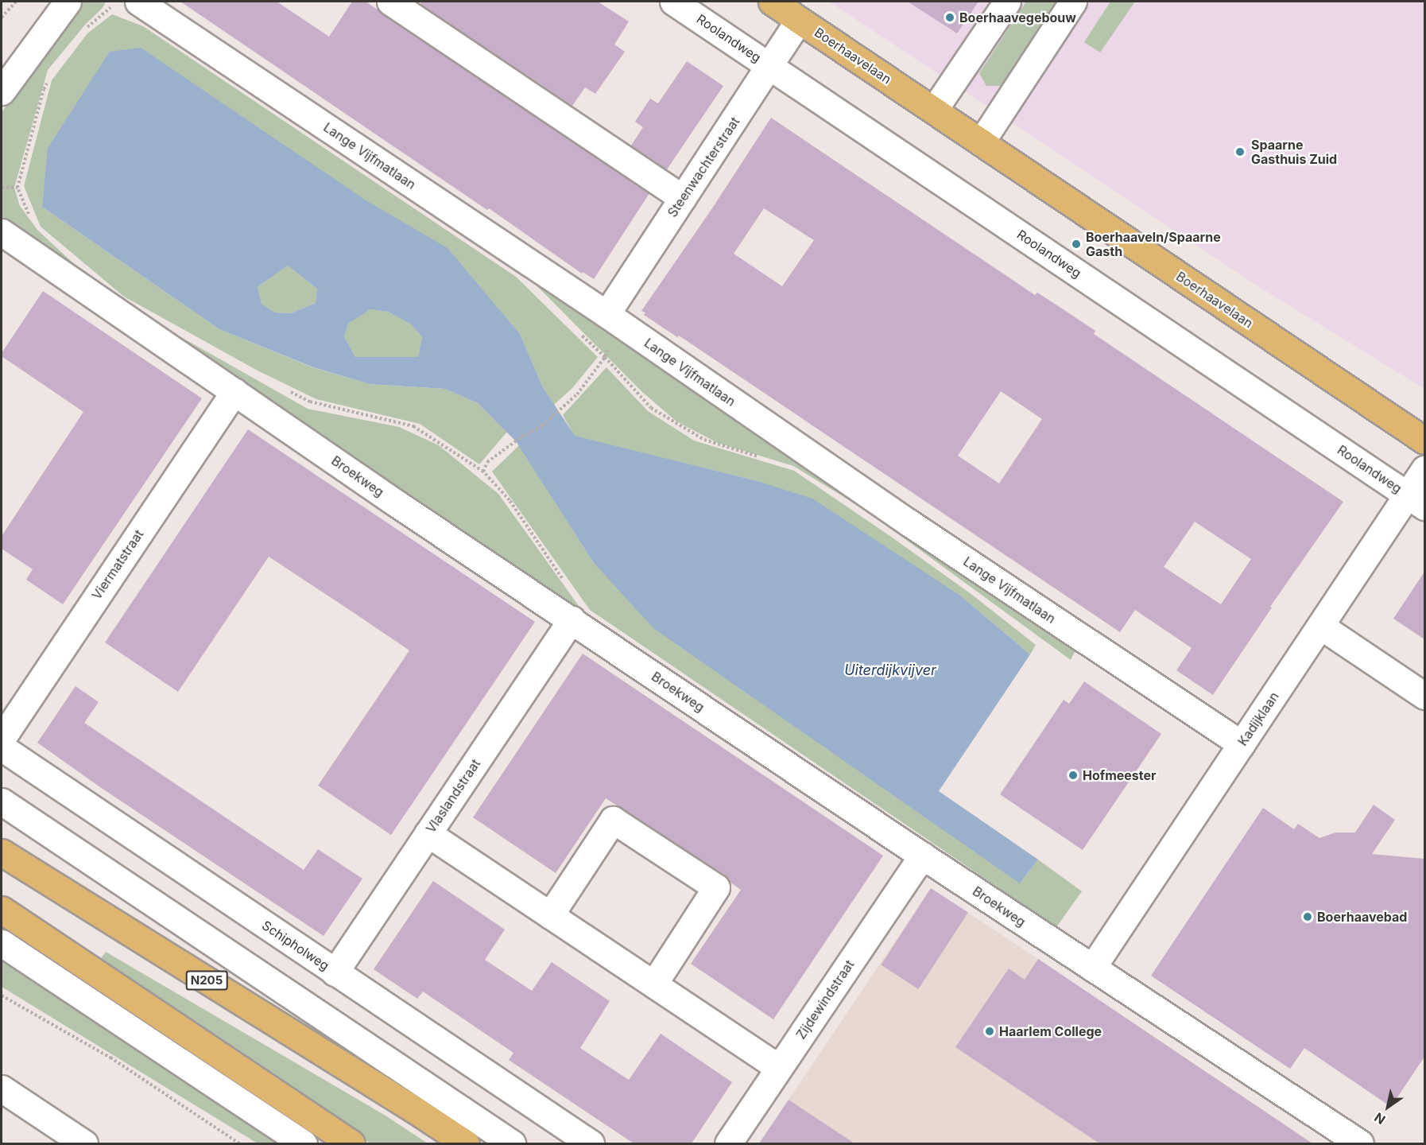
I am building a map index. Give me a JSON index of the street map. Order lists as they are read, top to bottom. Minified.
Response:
{"streets":{"main road":["Boerhaavelaan","N205"],"street":["Roolandweg","Lange Vijfmatlaan","Steenwachterstraat","Broekweg","Viermatstraat","Kadijklaan","Vlaslandstraat","Schipholweg","Zijdewindstraat"]},"crossings":[["Roolandweg","Steenwachterstraat"],["Roolandweg","Kadijklaan"],["Boerhaavelaan","Steenwachterstraat"],["Lange Vijfmatlaan","Steenwachterstraat"],["Lange Vijfmatlaan","Kadijklaan"],["Broekweg","Viermatstraat"],["Broekweg","Kadijklaan"],["Broekweg","Vlaslandstraat"],["Broekweg","Zijdewindstraat"],["Vlaslandstraat","Schipholweg"]],"water":["Uiterdijkvijver"],"places":["Boerhaavegebouw","Spaarne Gasthuis Zuid","Boerhaaveln/Spaarne Gasth","Hofmeester","Boerhaavebad","Haarlem College"],"north":"bottom left"}
